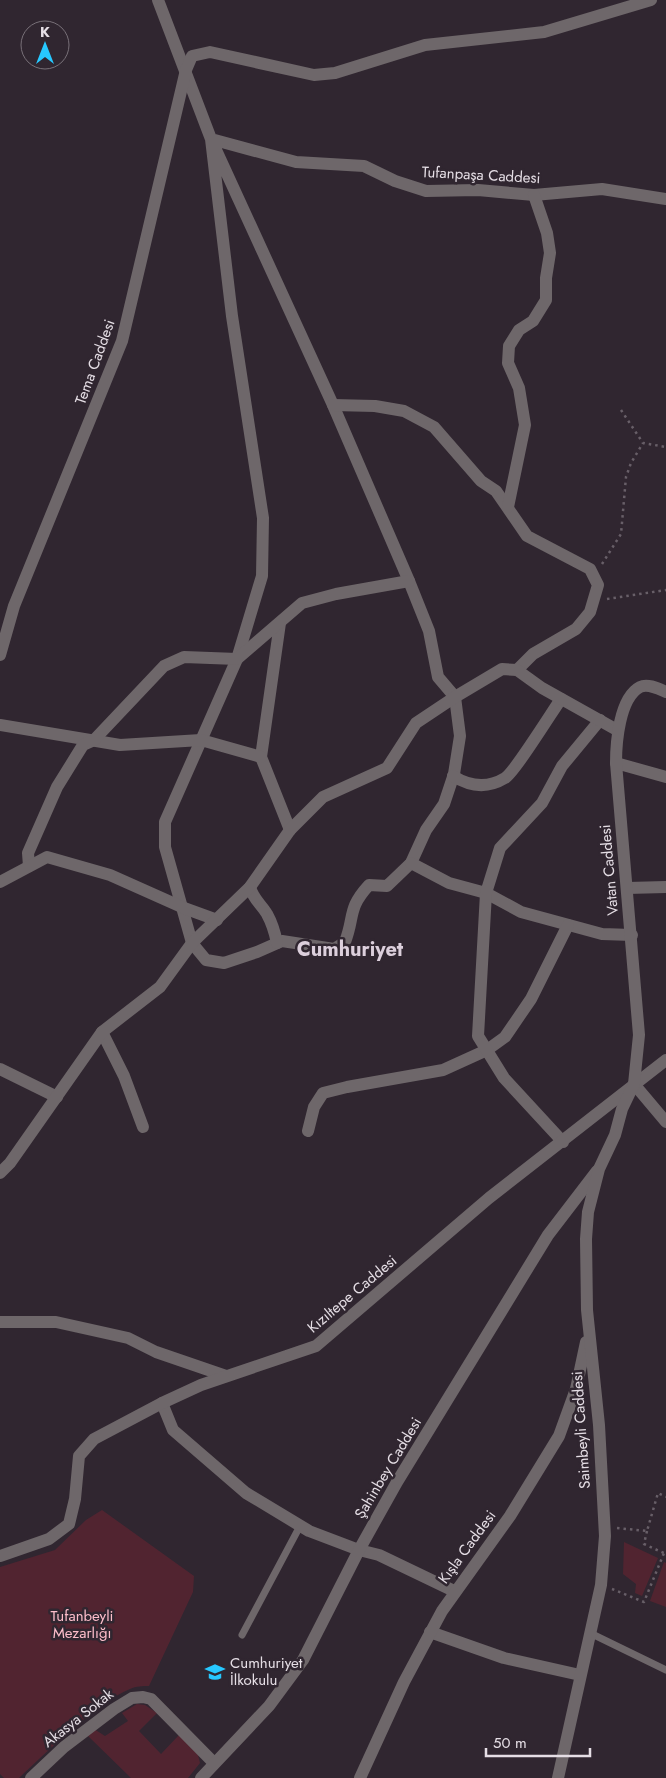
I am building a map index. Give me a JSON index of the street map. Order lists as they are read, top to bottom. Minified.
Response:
{"streets":{"street":["Tufanpaşa Caddesi","Tema Caddesi","Vatan Caddesi","Kızıltepe Caddesi","Saimbeyli Caddesi","Şahinbey Caddesi","Kışla Caddesi","Akasya Sokak"]},"crossings":[["Vatan Caddesi","Kızıltepe Caddesi"],["Vatan Caddesi","Saimbeyli Caddesi"],["Kızıltepe Caddesi","Saimbeyli Caddesi"],["Saimbeyli Caddesi","Şahinbey Caddesi"],["Saimbeyli Caddesi","Kışla Caddesi"],["Şahinbey Caddesi","Akasya Sokak"]],"districts":["Cumhuriyet"],"parks":["Tufanbeyli Mezarlığı"],"places":{"school or university":["Cumhuriyet İlkokulu"]},"scale_bar":"50 m","north":"top"}
